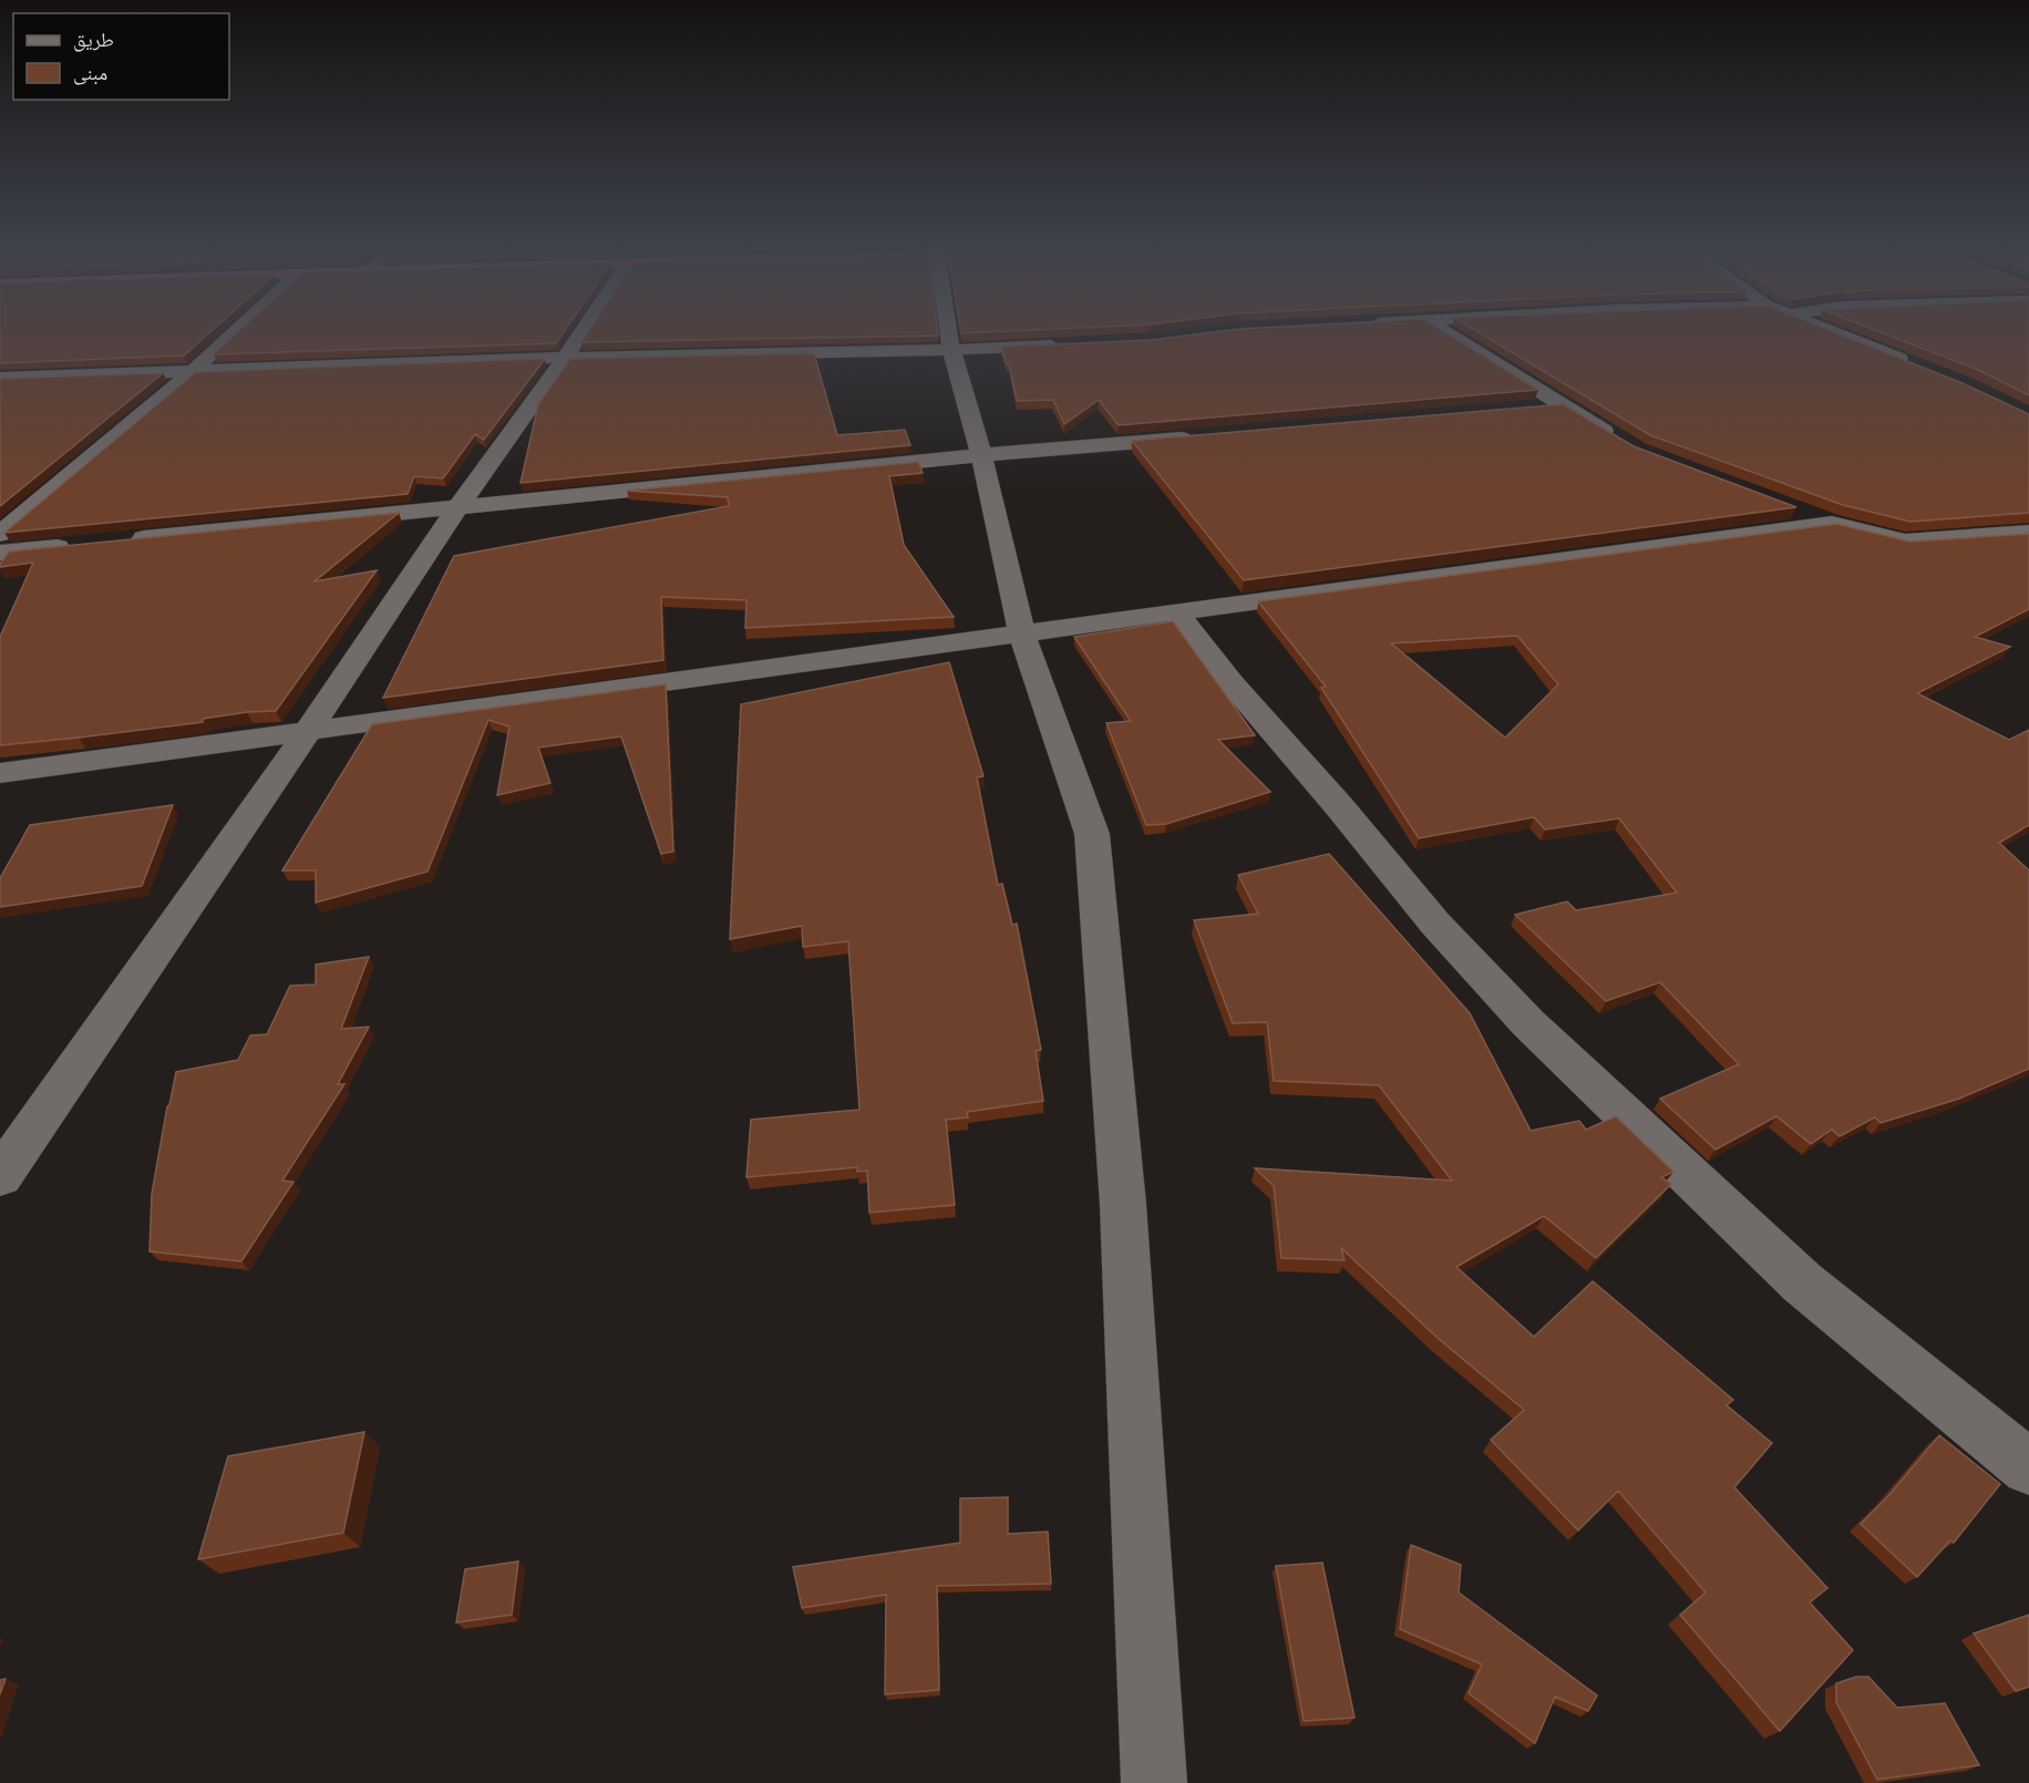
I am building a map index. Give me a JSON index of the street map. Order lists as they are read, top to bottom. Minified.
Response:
{"legend":["طريق","مبنى"]}
